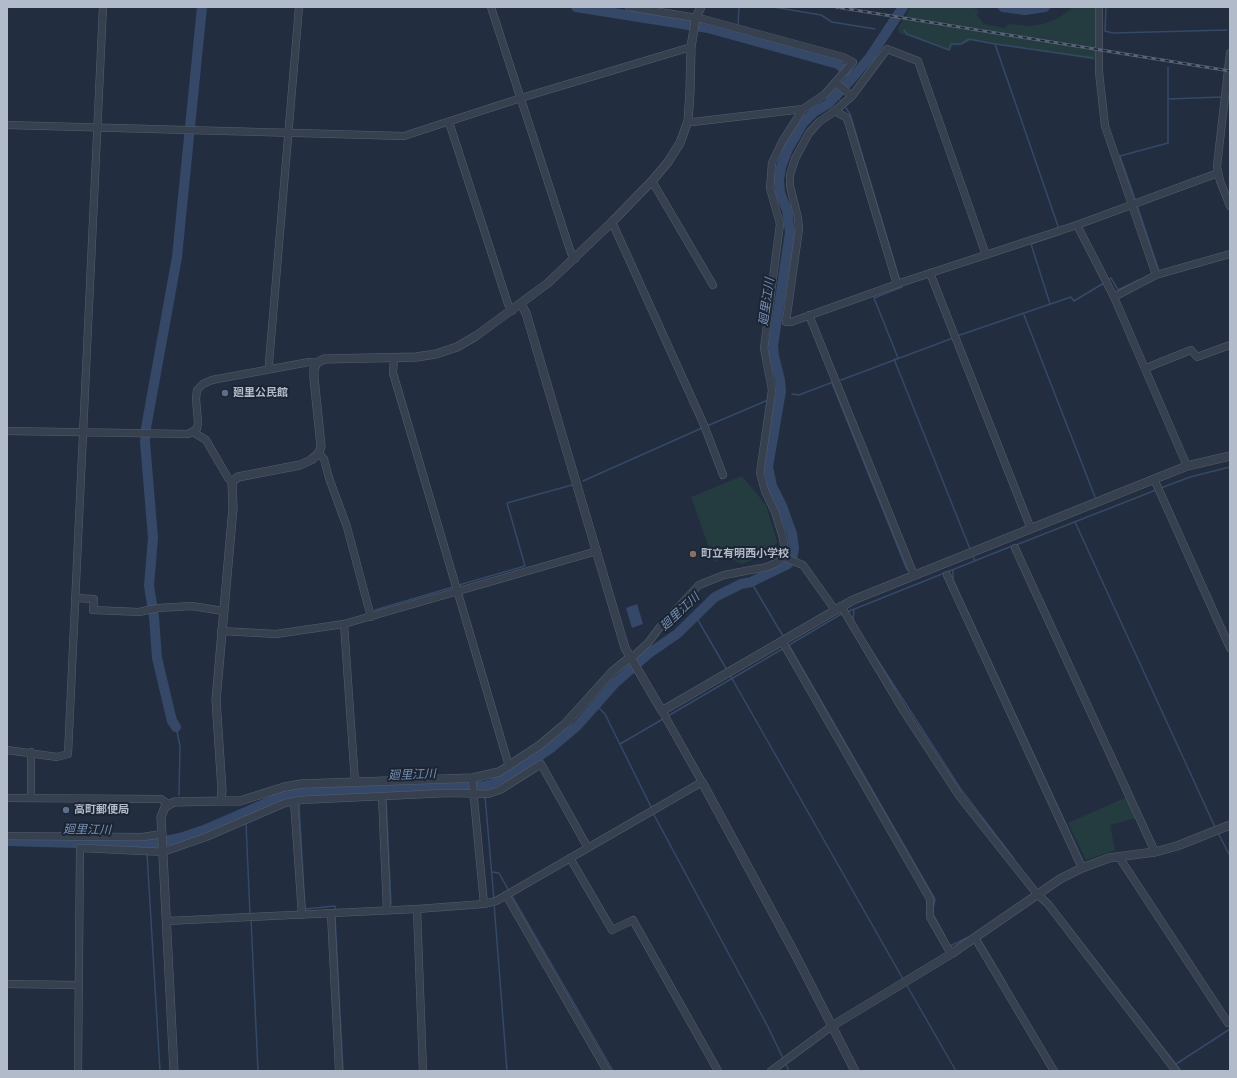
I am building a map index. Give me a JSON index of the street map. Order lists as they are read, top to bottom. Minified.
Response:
{"water":["廻里江川"],"places":["廻里公民館","町立有明西小学校","高町郵便局"]}
